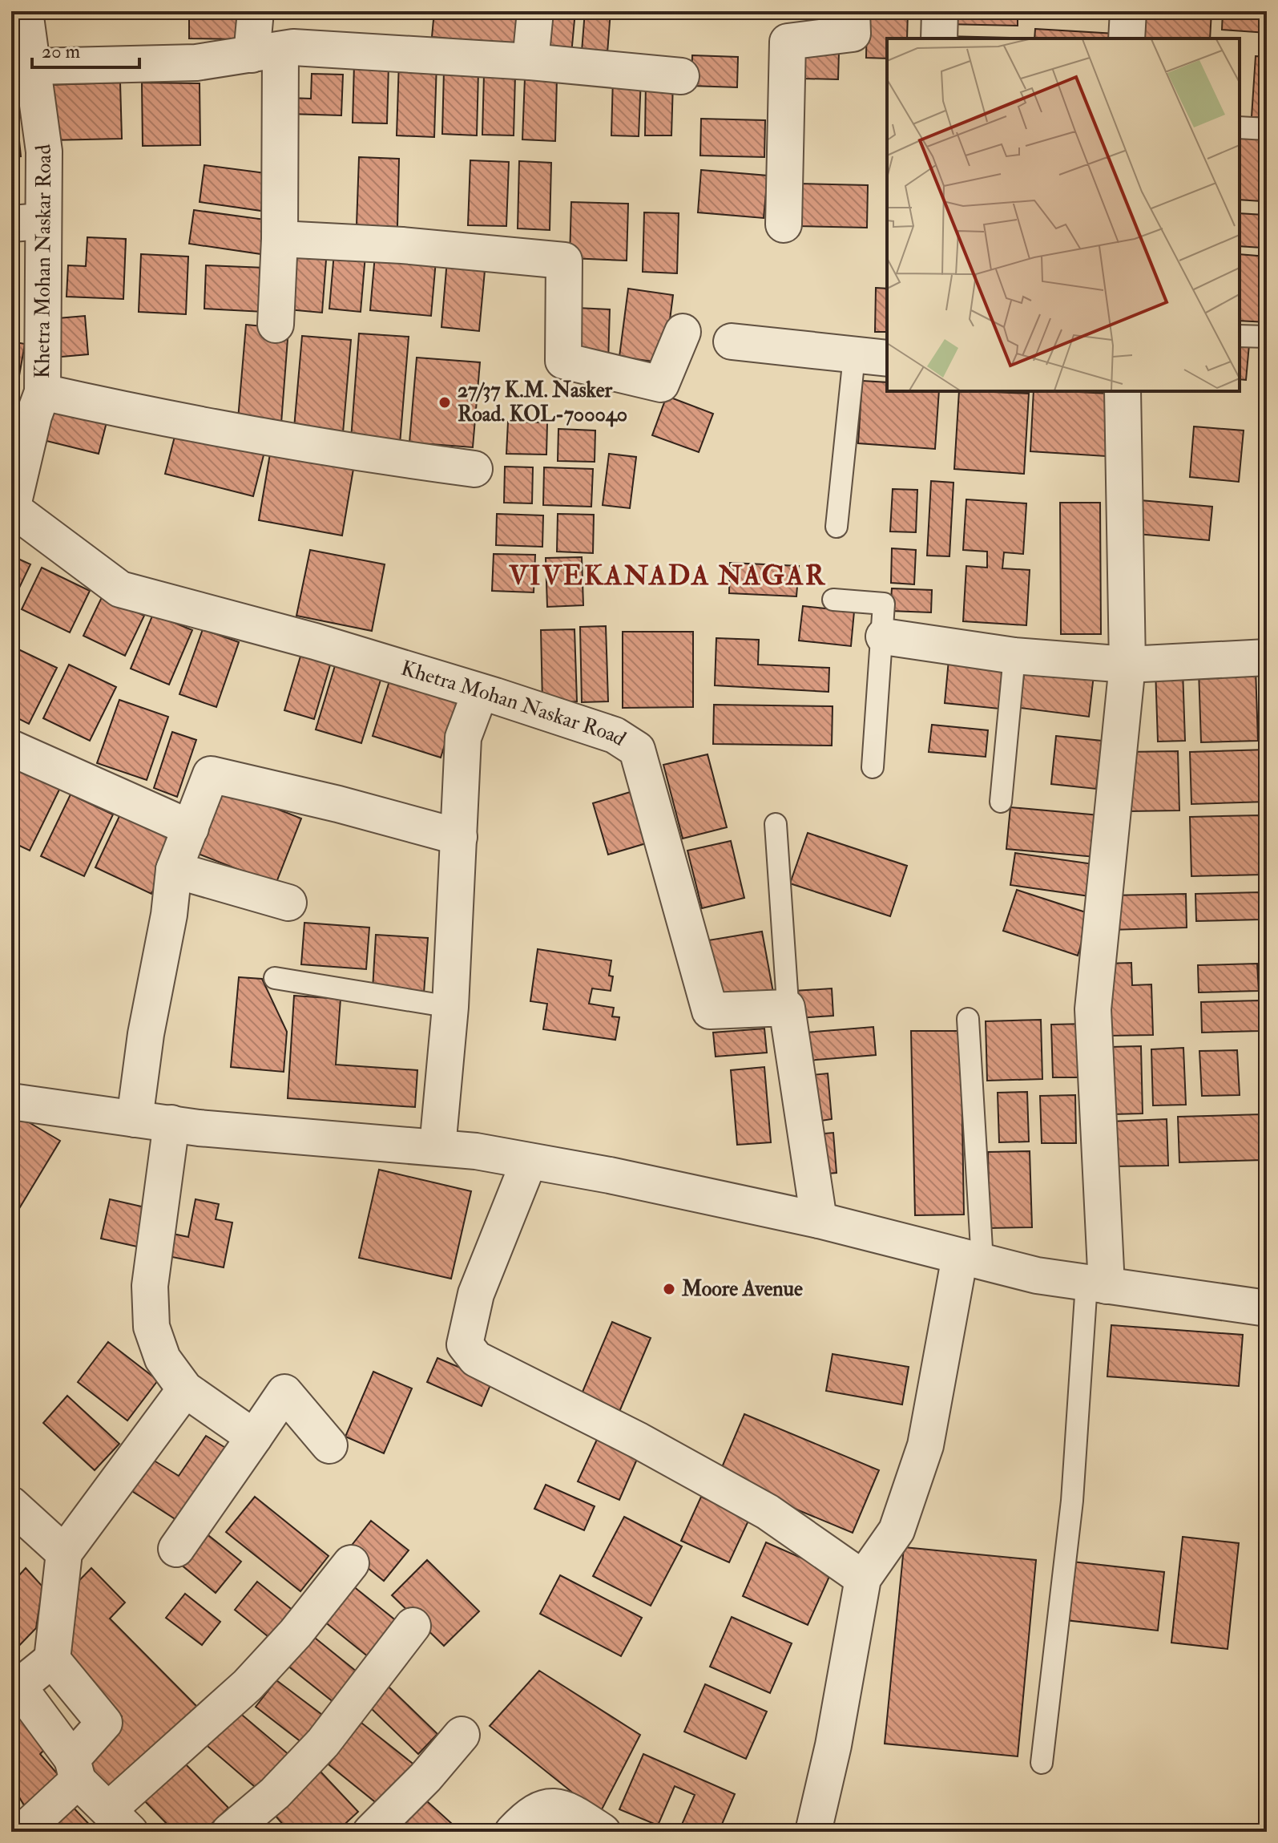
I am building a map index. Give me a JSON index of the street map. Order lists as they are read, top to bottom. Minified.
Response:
{"streets":{"street":["Khetra Mohan Naskar Road"]},"districts":["VIVEKANADA NAGAR"],"places":["27/37 K.M. Nasker Road. KOL-700040","Moore Avenue"],"scale_bar":"20 m"}
